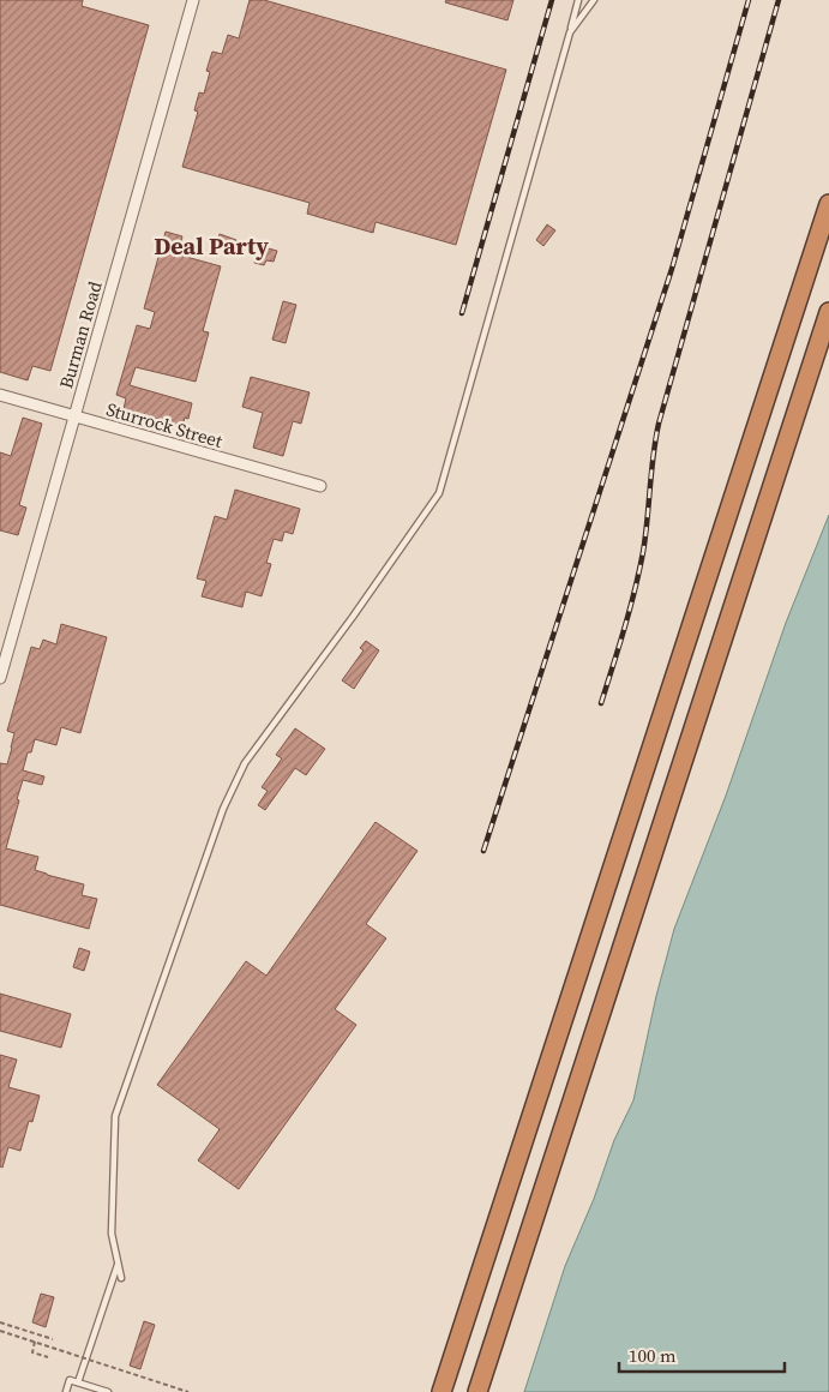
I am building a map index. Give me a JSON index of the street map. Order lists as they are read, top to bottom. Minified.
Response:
{"streets":{"street":["Burman Road","Sturrock Street"]},"crossings":[["Burman Road","Sturrock Street"]],"districts":["Deal Party"],"scale_bar":"100 m"}
